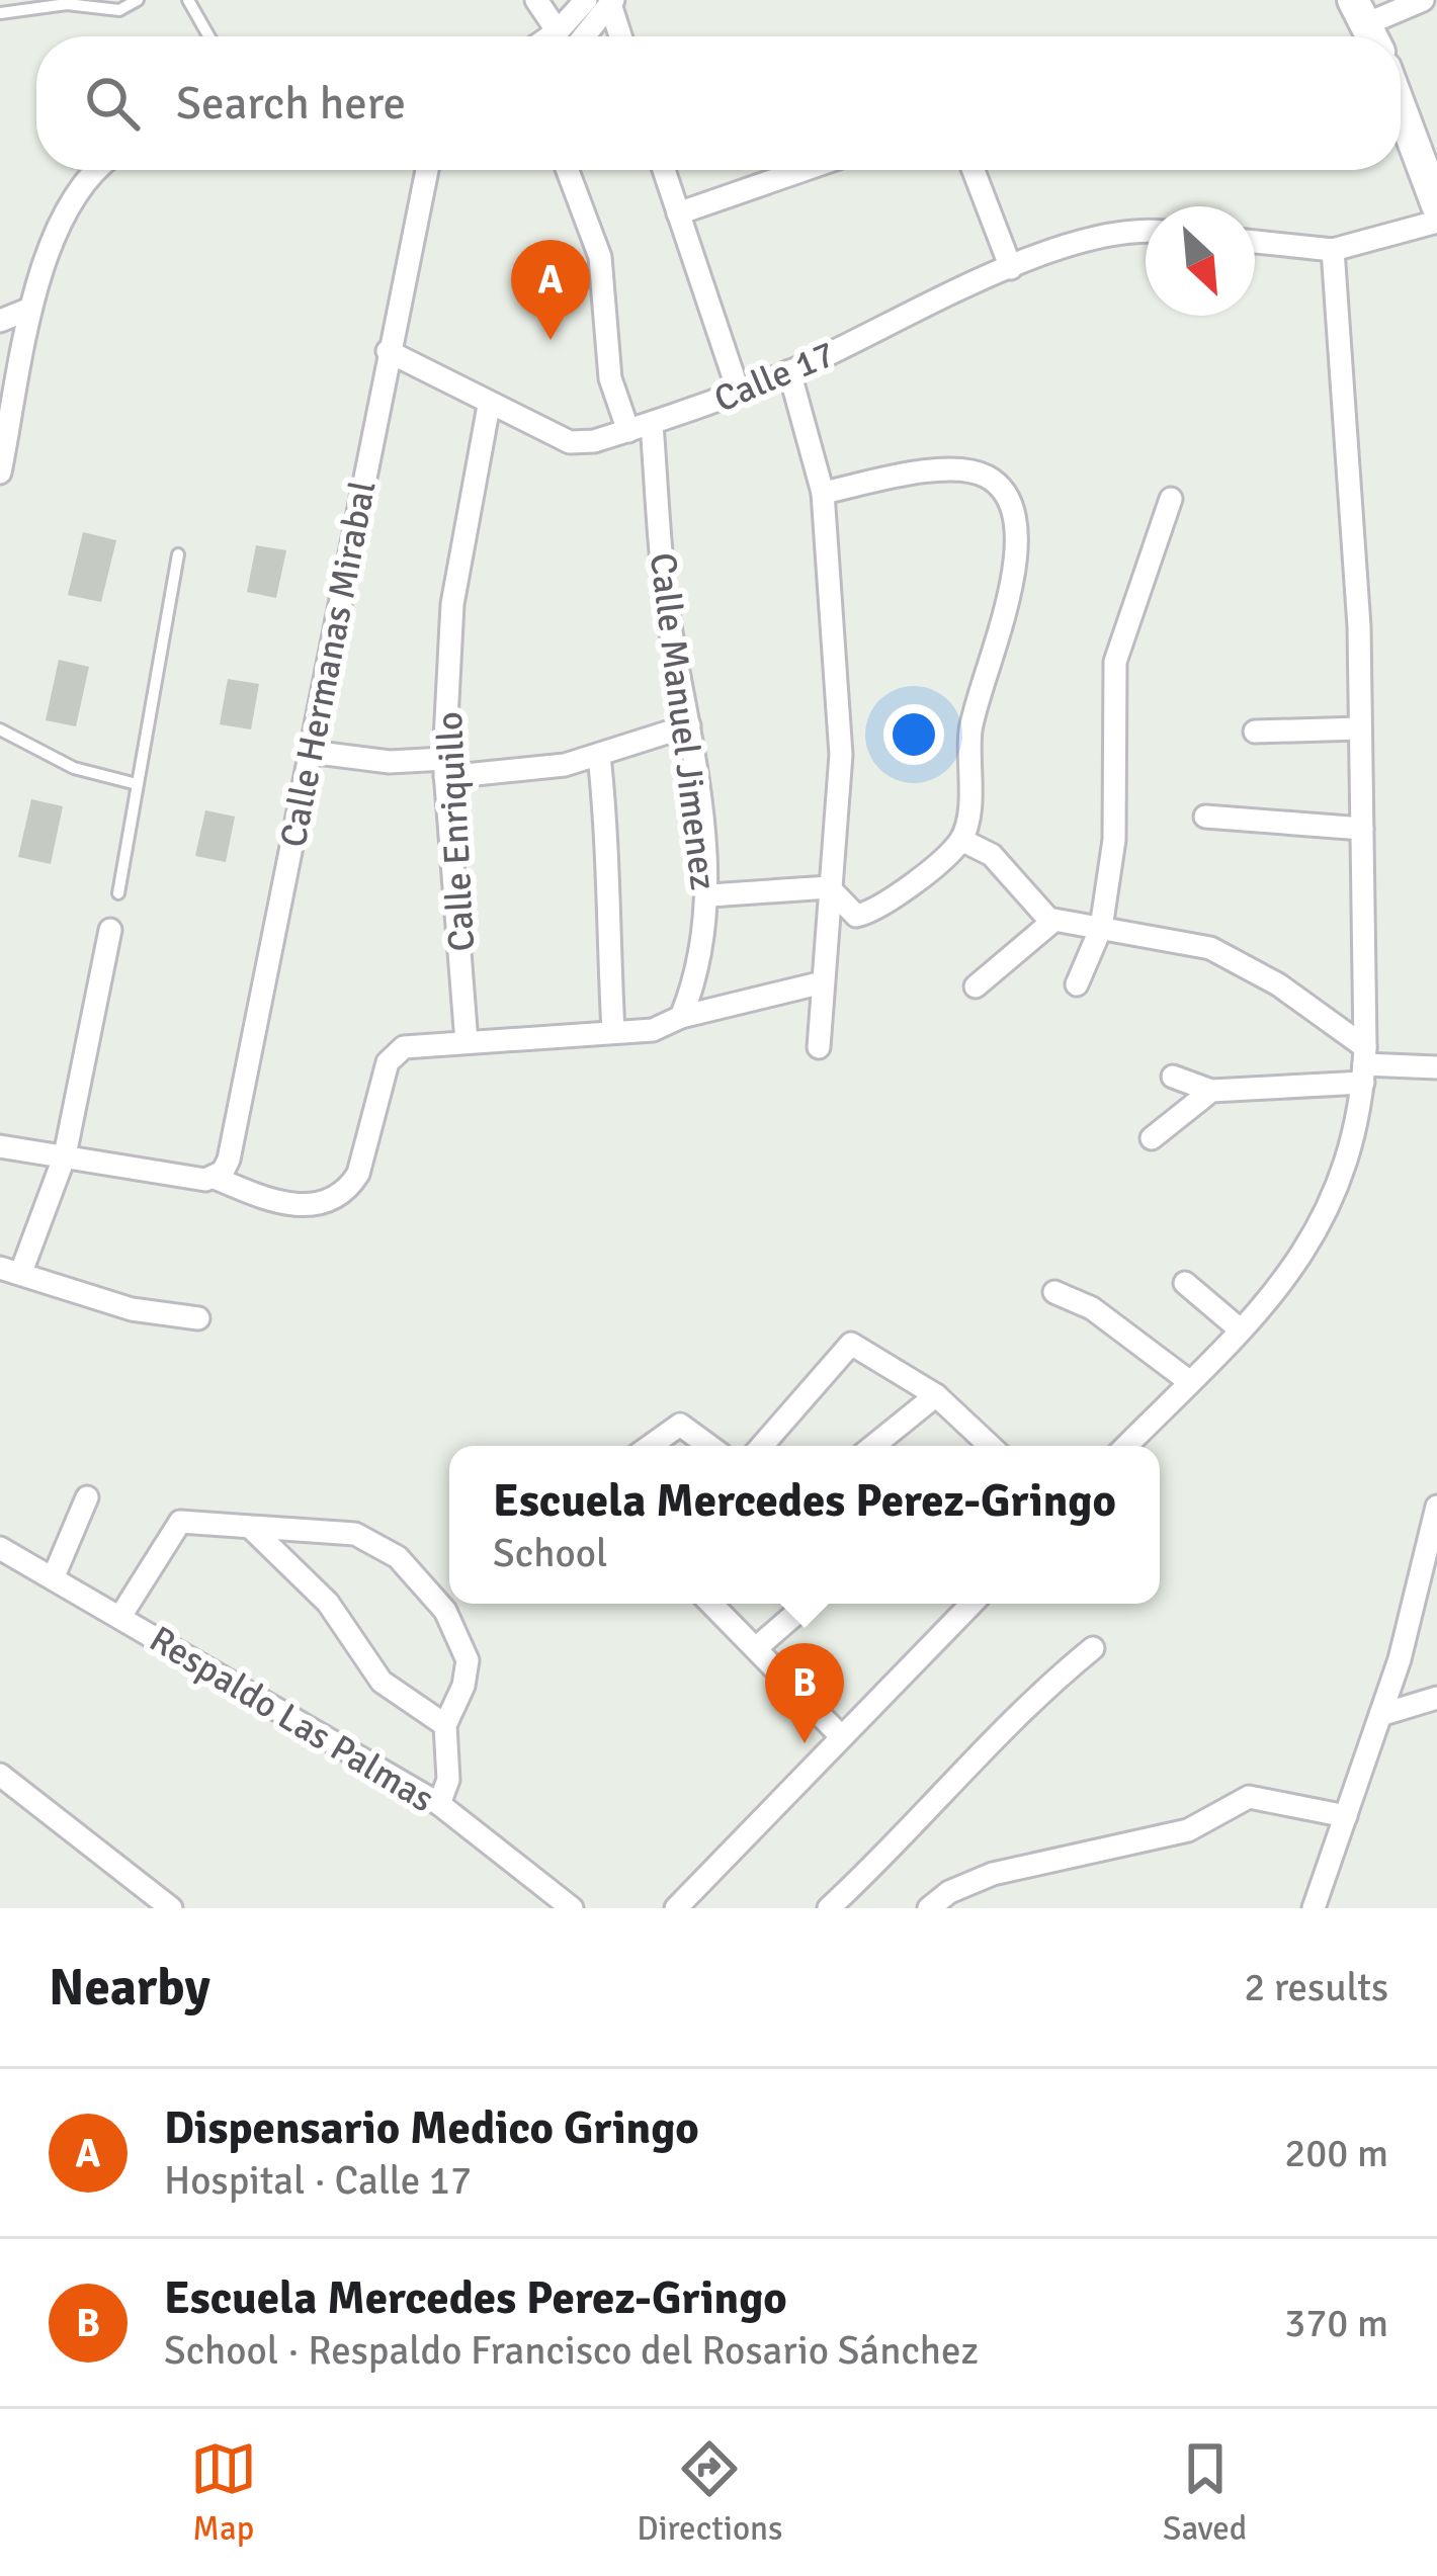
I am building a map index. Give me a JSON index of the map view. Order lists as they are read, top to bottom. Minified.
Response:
{"streets":{"street":["Calle 17","Calle Hermanas Mirabal","Calle Manuel Jimenez","Calle Enriquillo","Respaldo Las Palmas"]},"crossings":[["Calle 17","Calle Hermanas Mirabal"],["Calle 17","Calle Manuel Jimenez"],["Calle 17","Calle Enriquillo"]],"north":"bottom right","page":{"search":"Search here","pins":["A","B"],"popup":["Escuela Mercedes Perez-Gringo","School"],"heading":["Nearby","2 results"],"list":[{"mark":"A","name":"Dispensario Medico Gringo","note":"Hospital · Calle 17","value":"200 m"},{"mark":"B","name":"Escuela Mercedes Perez-Gringo","note":"School · Respaldo Francisco del Rosario Sánchez","value":"370 m"}],"nav":["Map","Directions","Saved"]}}
